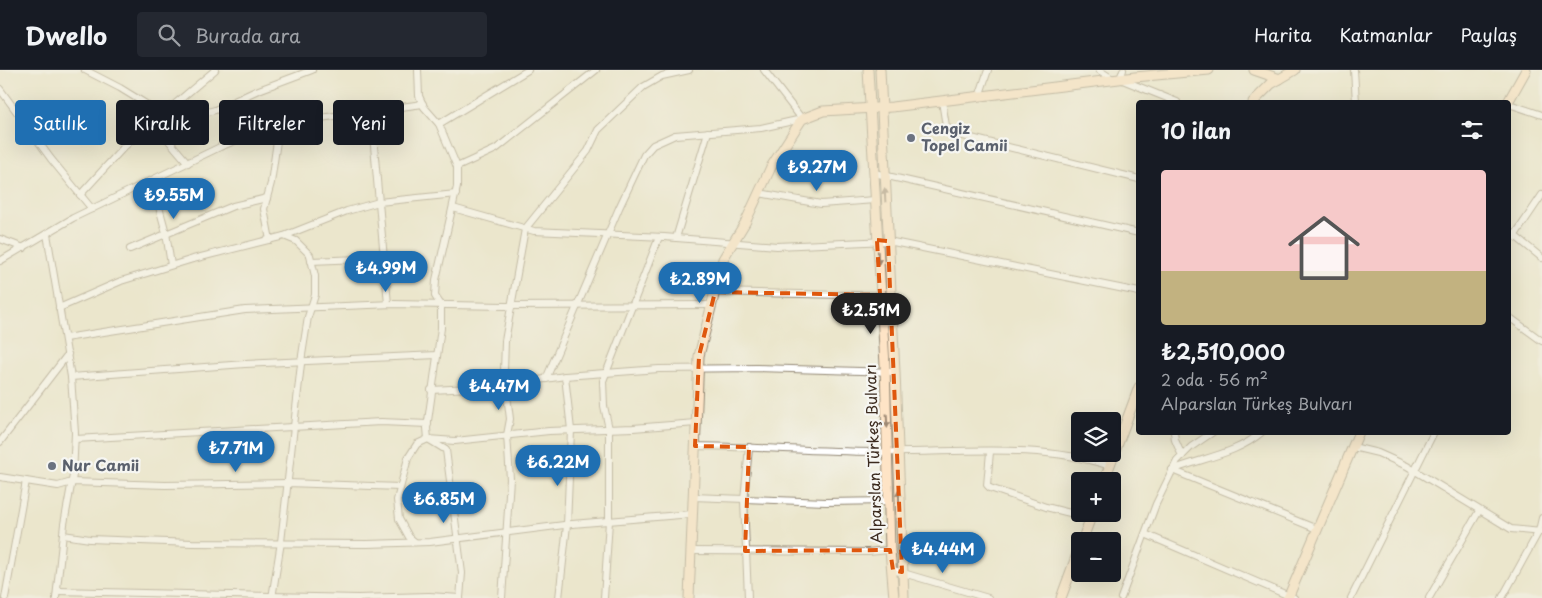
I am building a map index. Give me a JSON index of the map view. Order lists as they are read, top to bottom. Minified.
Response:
{"streets":{"main road":["Alparslan Türkeş Bulvarı"]},"places":["Cengiz Topel Camii","Nur Camii"],"page":{"header":"Dwello","search":"Burada ara","nav":["Harita","Katmanlar","Paylaş"],"chip":["Satılık","Kiralık","Filtreler","Yeni"],"heading":"10 ilan","price":["₺9.27M","₺9.55M","₺4.99M","₺2.89M","₺2.51M","₺4.47M","₺7.71M","₺6.22M","₺6.85M","₺4.44M"],"list":[{"name":"₺2,510,000","note":"2 oda · 56 m² · Alparslan Türkeş Bulvarı"}],"map_buttons":["+","−"]}}
